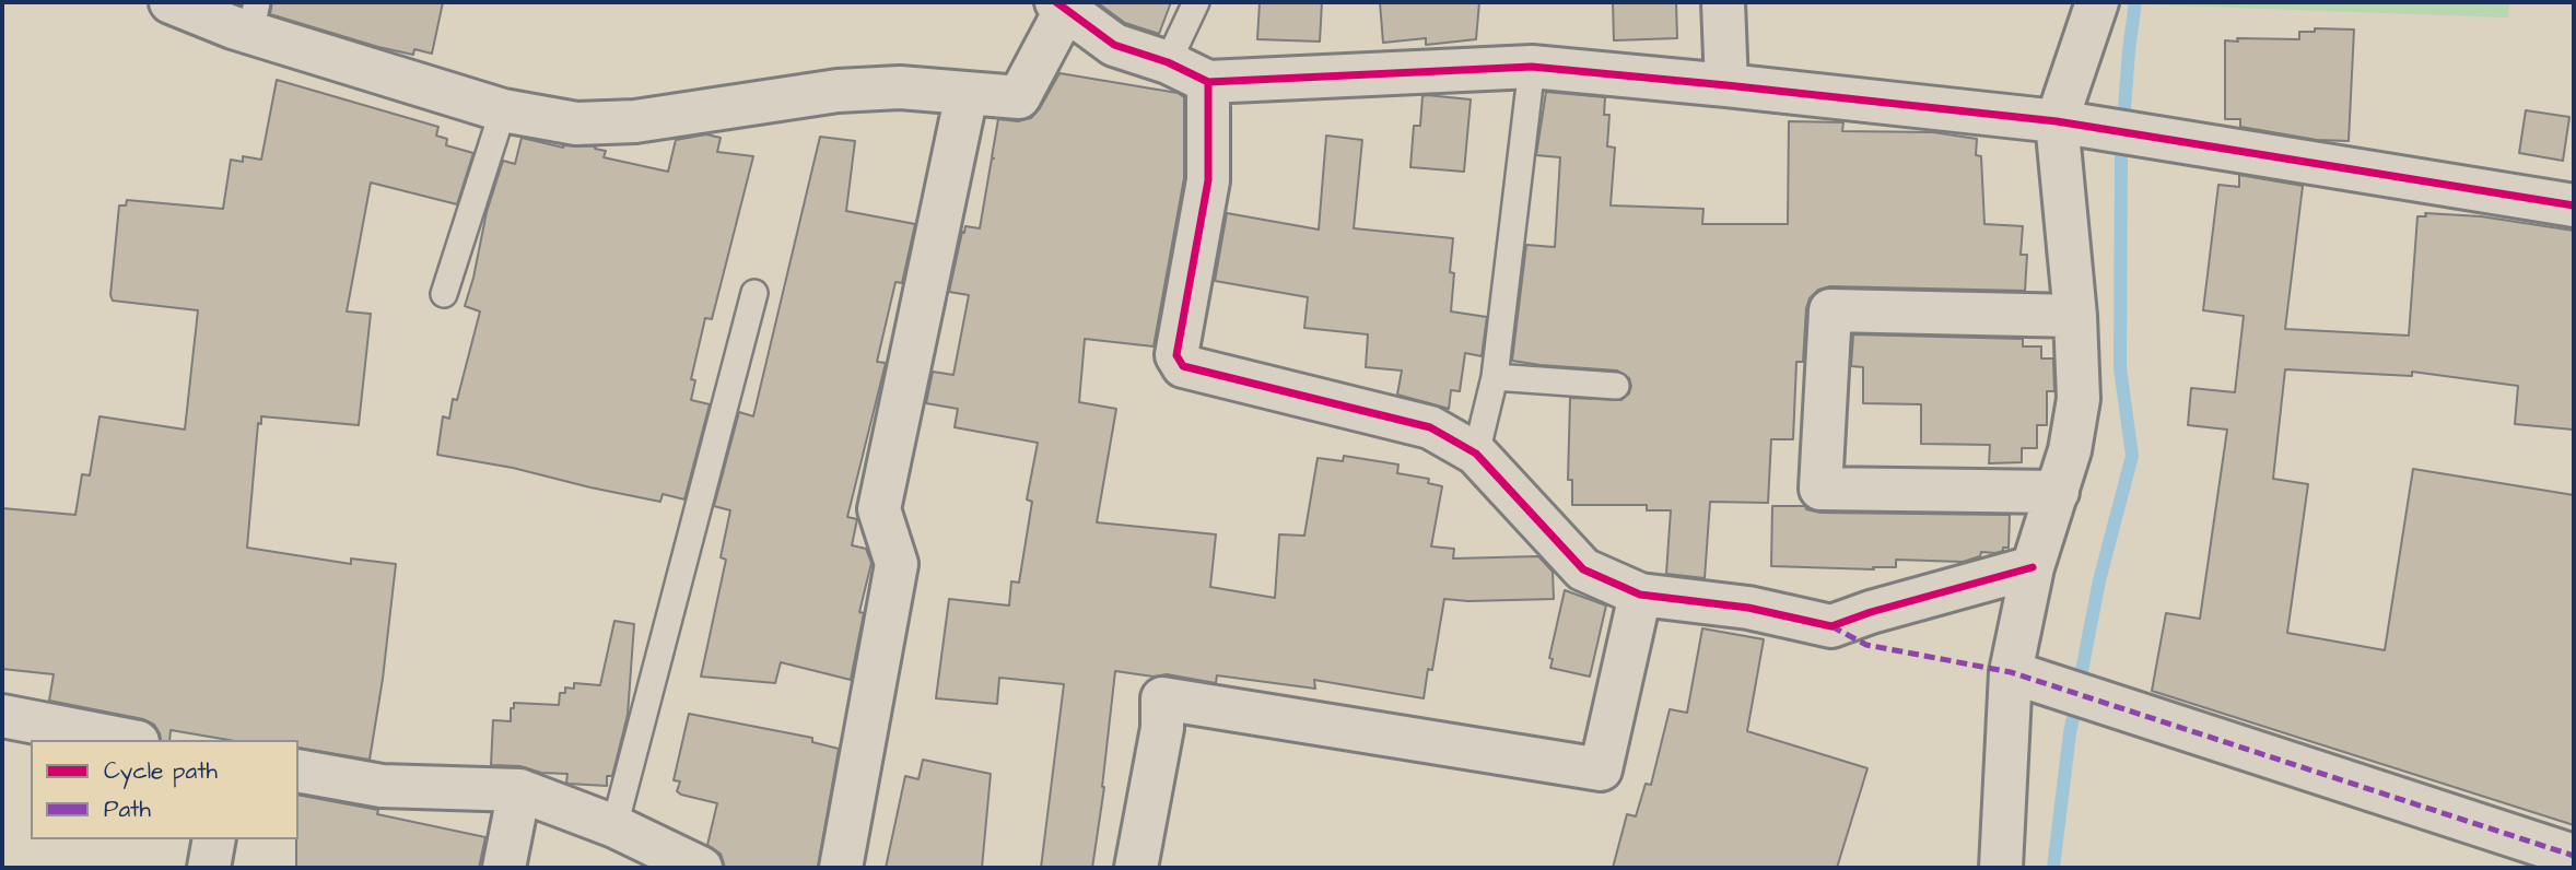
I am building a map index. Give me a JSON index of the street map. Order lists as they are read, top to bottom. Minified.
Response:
{"legend":["Cycle path","Path"]}
